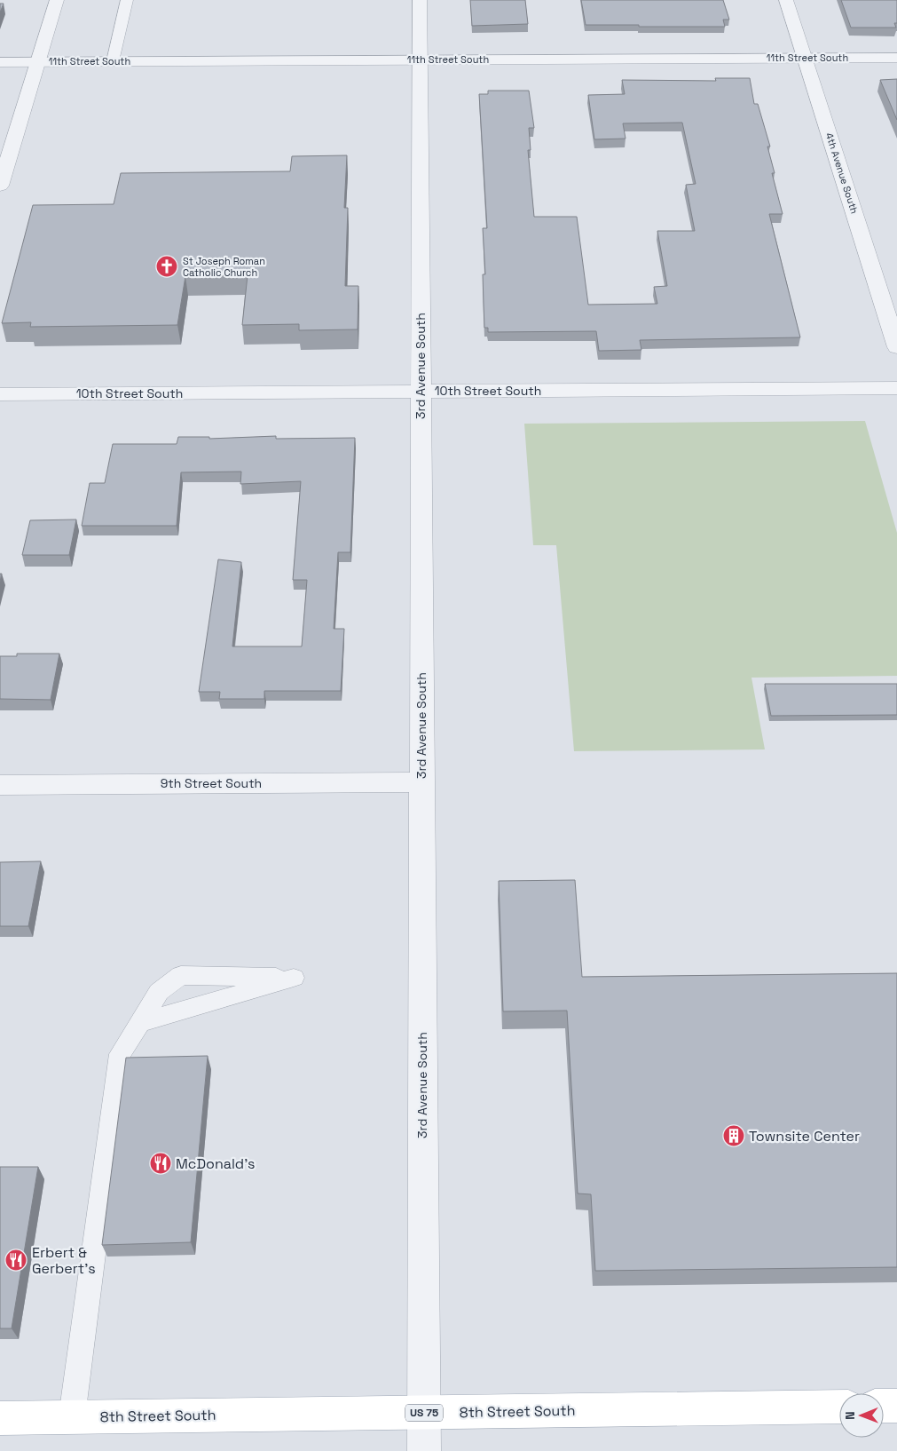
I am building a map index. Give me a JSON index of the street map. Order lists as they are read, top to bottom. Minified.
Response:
{"streets":{"main road":["8th Street South","US 75"],"street":["11th Street South","4th Avenue South","3rd Avenue South","10th Street South","9th Street South"]},"crossings":[["11th Street South","4th Avenue South"],["11th Street South","3rd Avenue South"],["3rd Avenue South","10th Street South"],["3rd Avenue South","9th Street South"],["3rd Avenue South","8th Street South"]],"places":{"church":["St Joseph Roman Catholic Church"],"building":["Townsite Center"],"restaurant":["McDonald's","Erbert & Gerbert's"]},"north":"left"}
